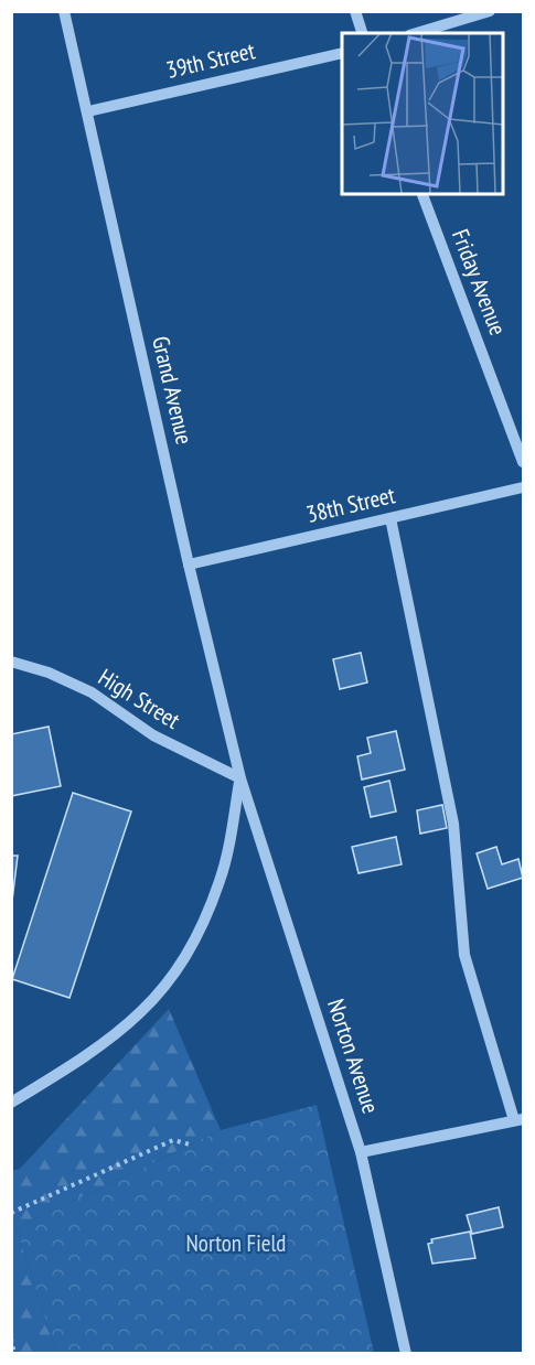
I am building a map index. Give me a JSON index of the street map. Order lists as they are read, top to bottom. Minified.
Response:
{"streets":{"street":["39th Street","Friday Avenue","Grand Avenue","38th Street","High Street","Norton Avenue"]},"crossings":[["39th Street","Grand Avenue"],["Grand Avenue","38th Street"],["Grand Avenue","High Street"],["Grand Avenue","Norton Avenue"],["High Street","Norton Avenue"]],"parks":["Norton Field"]}
